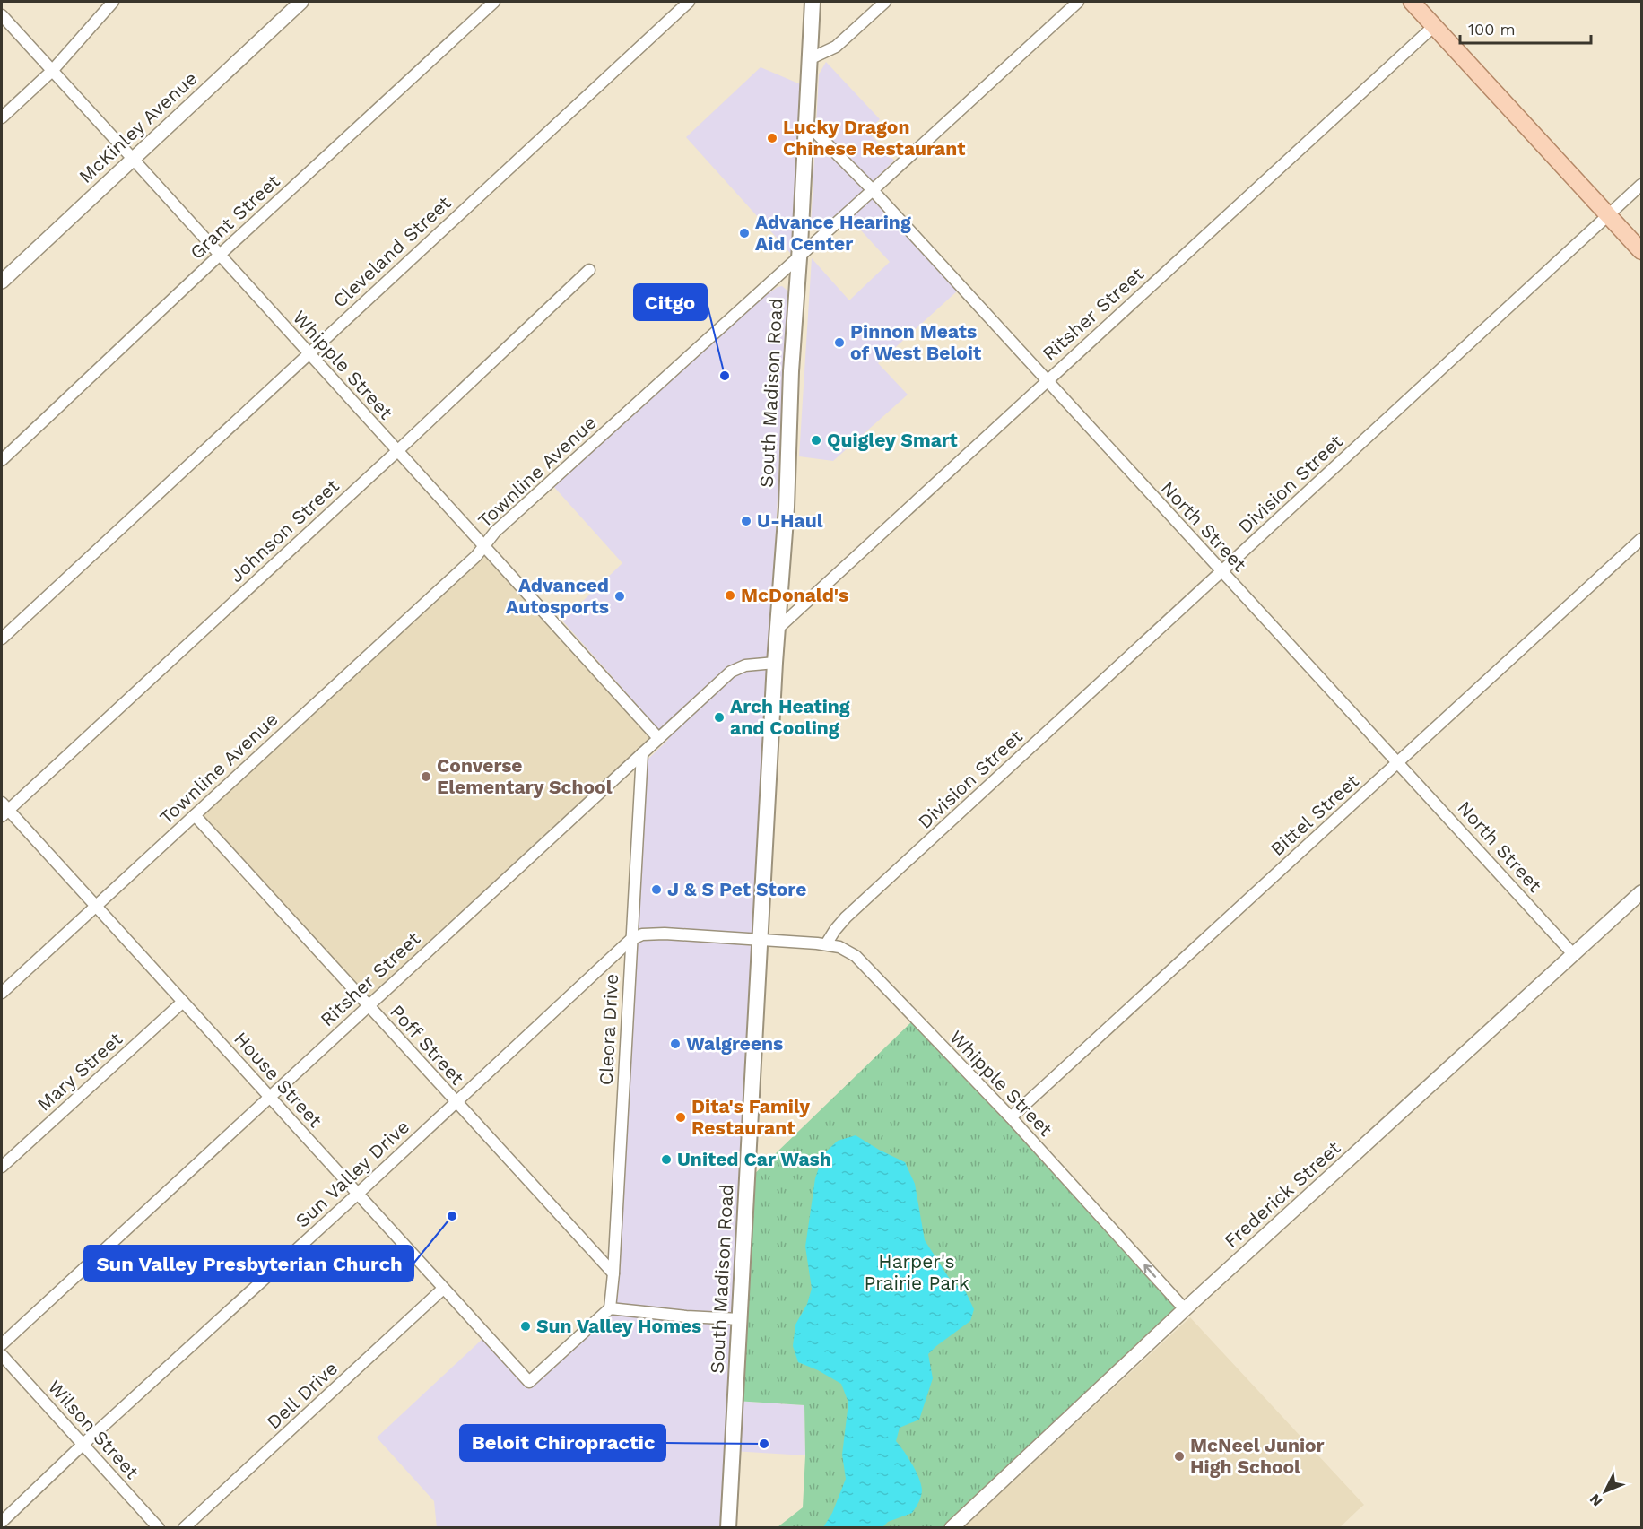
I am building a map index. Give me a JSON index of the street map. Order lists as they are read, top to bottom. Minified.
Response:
{"streets":{"main road":["South Madison Road"],"street":["McKinley Avenue","Grant Street","Cleveland Street","Ritsher Street","Whipple Street","Townline Avenue","Division Street","North Street","Johnson Street","Bittel Street","Cleora Drive","Poff Street","Mary Street","House Street","Sun Valley Drive","Frederick Street","Dell Drive","Wilson Street"]},"crossings":[["McKinley Avenue","Whipple Street"],["Grant Street","Whipple Street"],["Cleveland Street","Whipple Street"],["Ritsher Street","Whipple Street"],["Ritsher Street","South Madison Road"],["Ritsher Street","North Street"],["Ritsher Street","Cleora Drive"],["Ritsher Street","Poff Street"],["Ritsher Street","House Street"],["Whipple Street","South Madison Road"],["Whipple Street","Townline Avenue"],["Whipple Street","Division Street"],["Whipple Street","Johnson Street"],["Whipple Street","Bittel Street"],["Whipple Street","Sun Valley Drive"],["Whipple Street","Frederick Street"],["South Madison Road","Townline Avenue"],["South Madison Road","North Street"],["South Madison Road","Sun Valley Drive"],["Townline Avenue","North Street"],["Townline Avenue","Poff Street"],["Townline Avenue","House Street"],["Division Street","North Street"],["North Street","Bittel Street"],["North Street","Frederick Street"],["Johnson Street","House Street"],["Cleora Drive","Poff Street"],["Cleora Drive","House Street"],["Cleora Drive","Sun Valley Drive"],["Poff Street","Sun Valley Drive"],["Mary Street","House Street"],["House Street","Sun Valley Drive"],["House Street","Dell Drive"],["Sun Valley Drive","Wilson Street"]],"parks":["Harper's Prairie Park"],"places":["Lucky Dragon Chinese Restaurant","Advance Hearing Aid Center","Pinnon Meats of West Beloit","Citgo","Quigley Smart","U-Haul","McDonald's","Advanced Autosports","Arch Heating and Cooling","Converse Elementary School","J & S Pet Store","Walgreens","Dita's Family Restaurant","United Car Wash","Sun Valley Presbyterian Church","Sun Valley Homes","Beloit Chiropractic","McNeel Junior High School"],"scale_bar":"100 m","north":"bottom left"}
